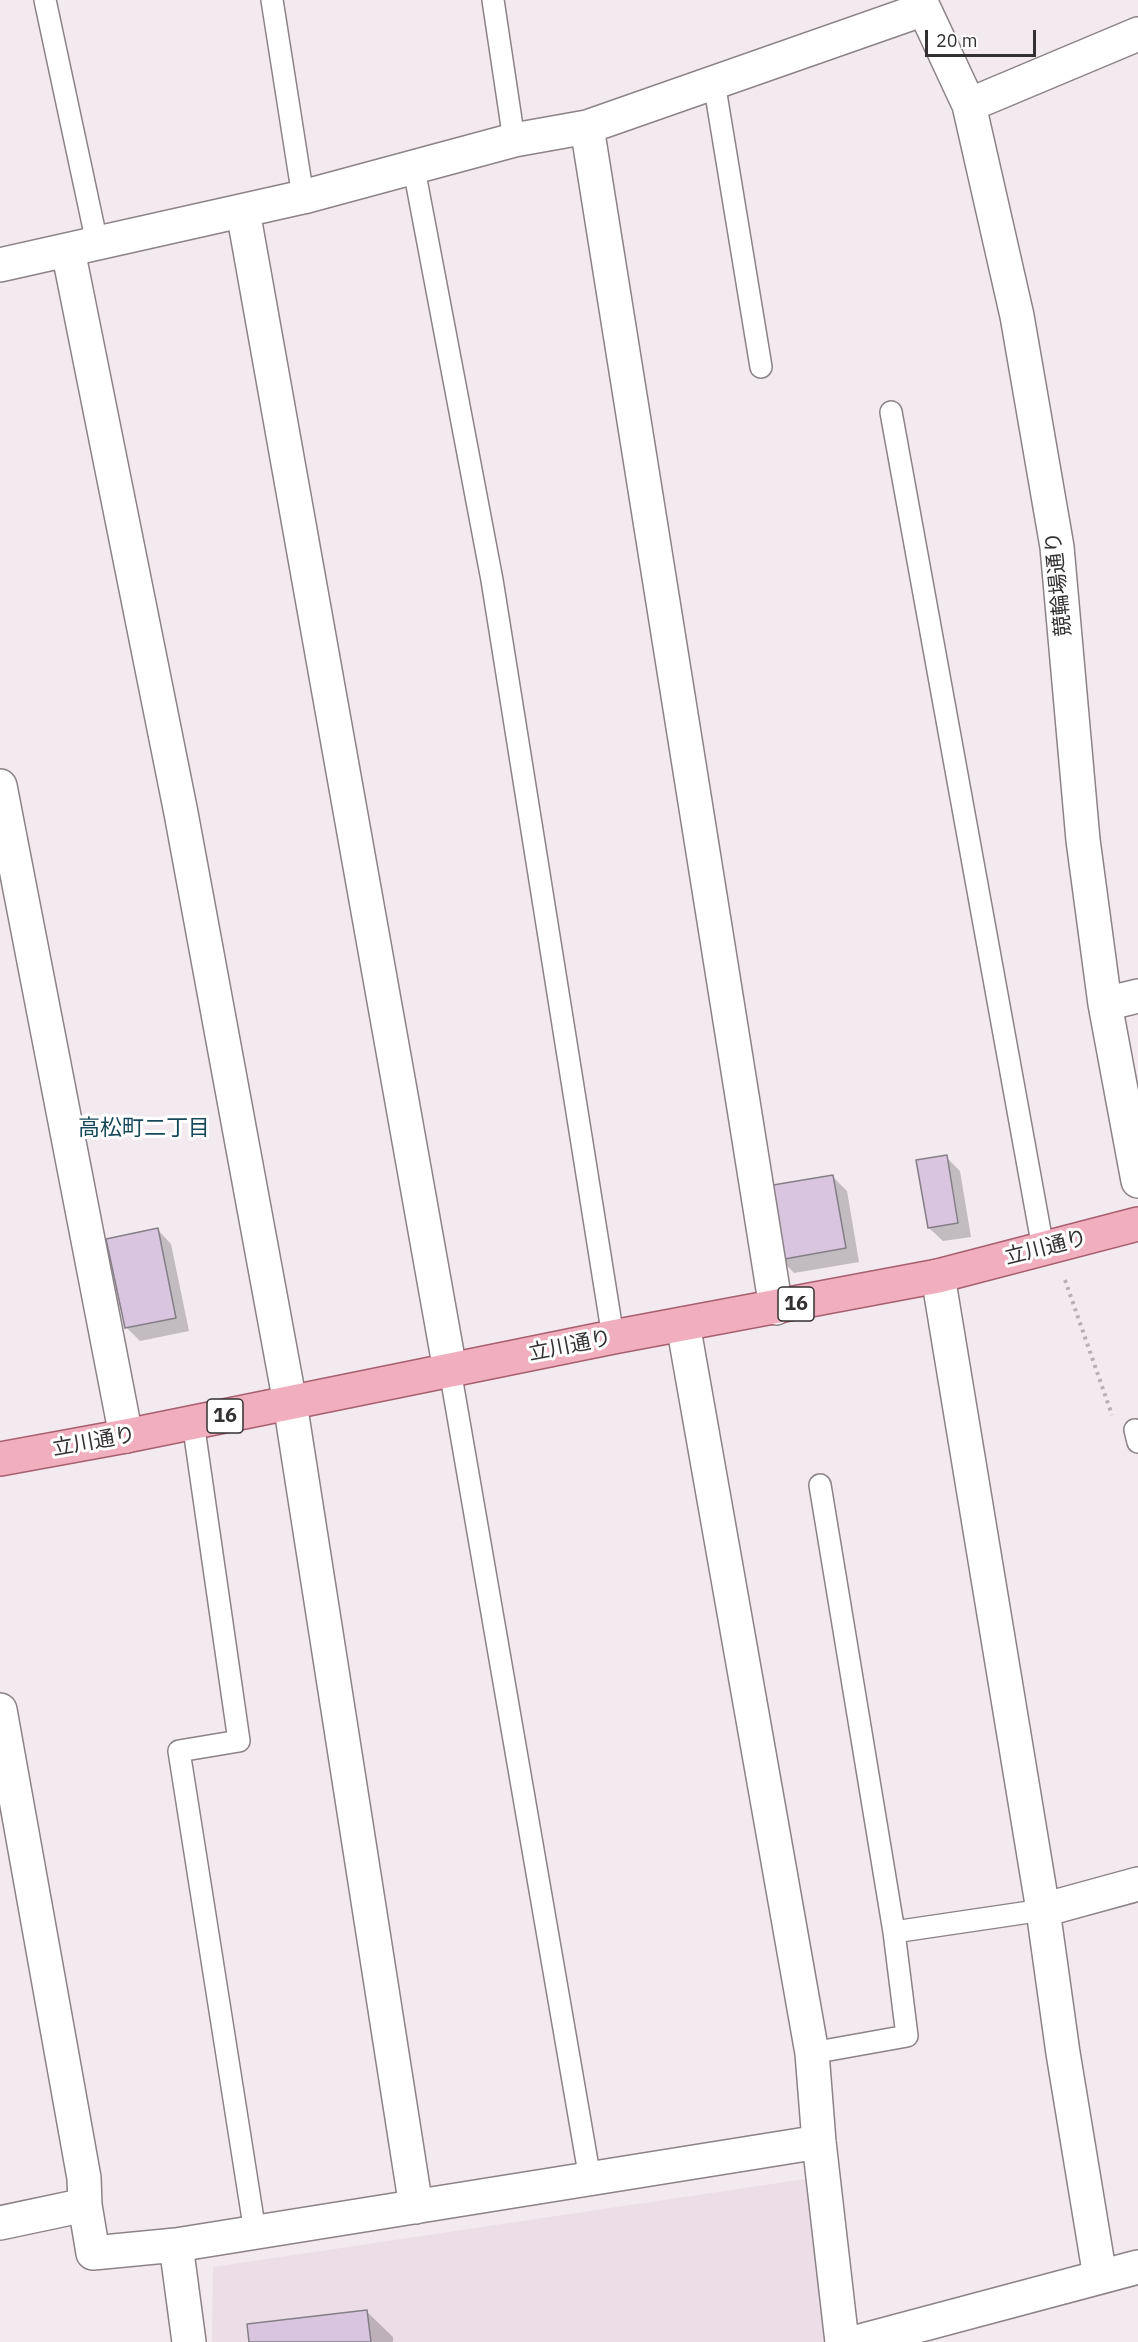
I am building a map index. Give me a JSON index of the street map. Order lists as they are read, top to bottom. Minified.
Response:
{"streets":{"main road":["立川通り","16"],"street":["競輪場通り"]},"districts":["高松町二丁目"],"scale_bar":"20 m"}
